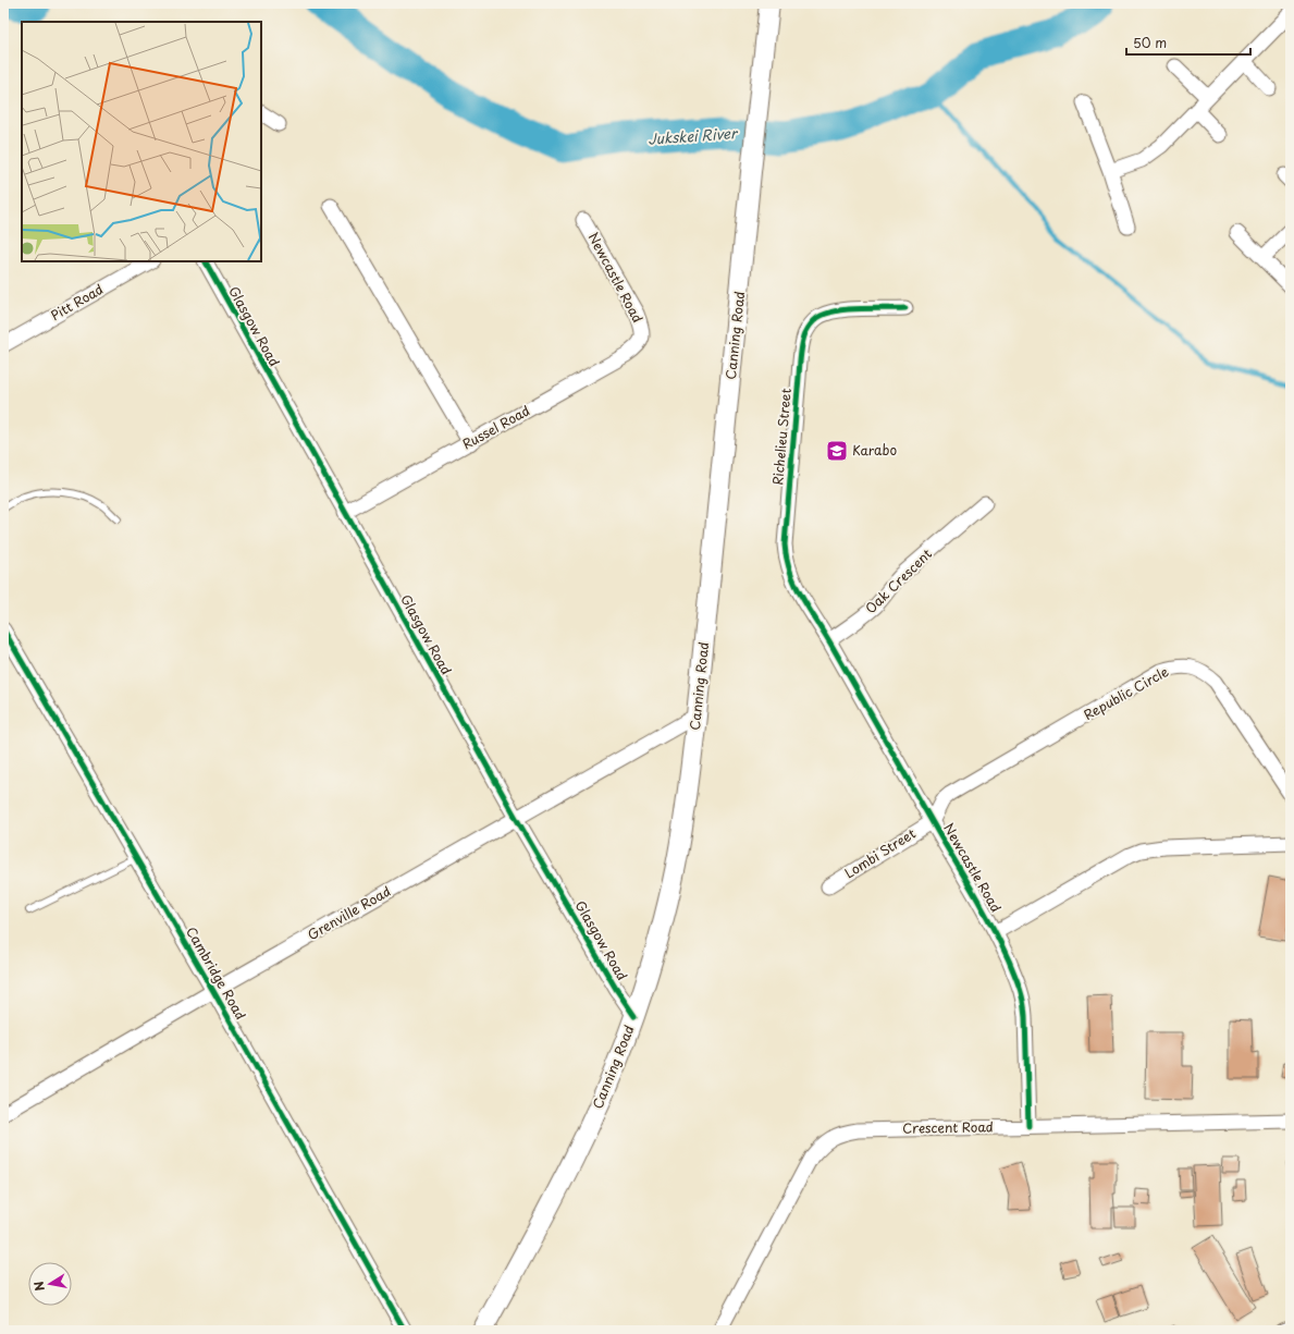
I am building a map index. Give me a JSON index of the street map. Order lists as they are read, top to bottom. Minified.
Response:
{"streets":{"main road":["Canning Road"],"street":["Newcastle Road","Pitt Road","Glasgow Road","Russel Road","Richelieu Street","Oak Crescent","Republic Circle","Lombi Street","Grenville Road","Cambridge Road","Crescent Road"]},"crossings":[["Newcastle Road","Russel Road"],["Newcastle Road","Richelieu Street"],["Newcastle Road","Oak Crescent"],["Newcastle Road","Republic Circle"],["Newcastle Road","Lombi Street"],["Newcastle Road","Crescent Road"],["Glasgow Road","Canning Road"],["Glasgow Road","Russel Road"],["Glasgow Road","Grenville Road"],["Canning Road","Grenville Road"],["Richelieu Street","Oak Crescent"],["Republic Circle","Lombi Street"],["Grenville Road","Cambridge Road"]],"water":["Jukskei River"],"places":{"school or university":["Karabo"]},"scale_bar":"50 m","north":"left"}
